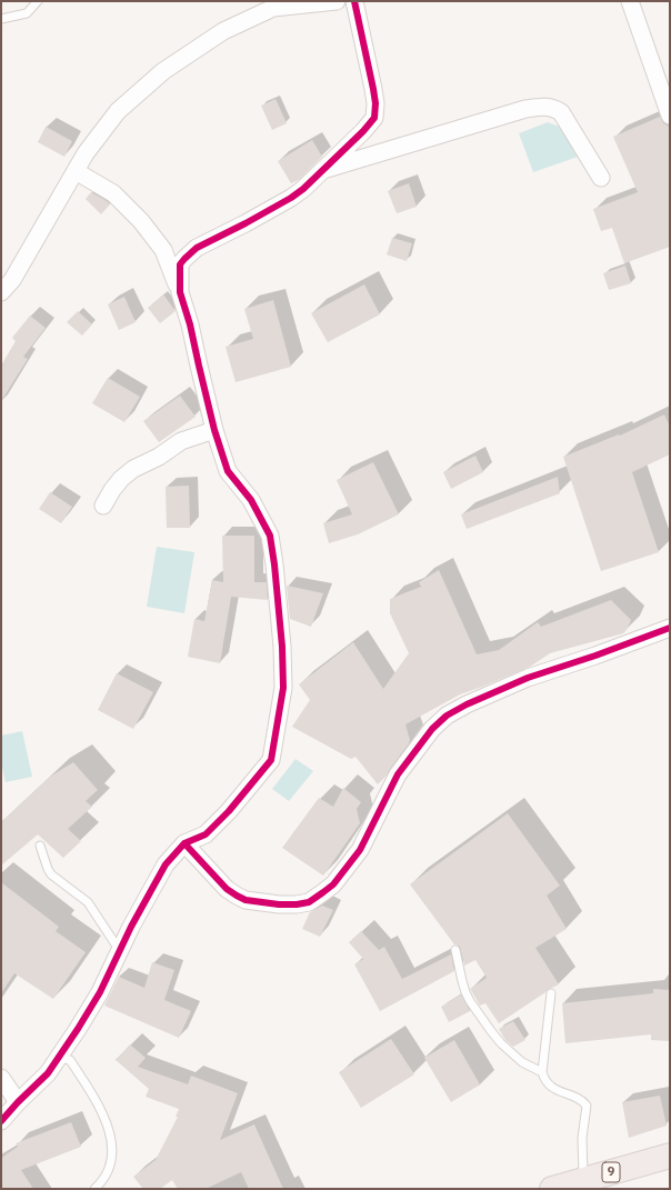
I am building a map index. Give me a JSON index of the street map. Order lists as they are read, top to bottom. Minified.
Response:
{"streets":{"highway":["9"]}}
